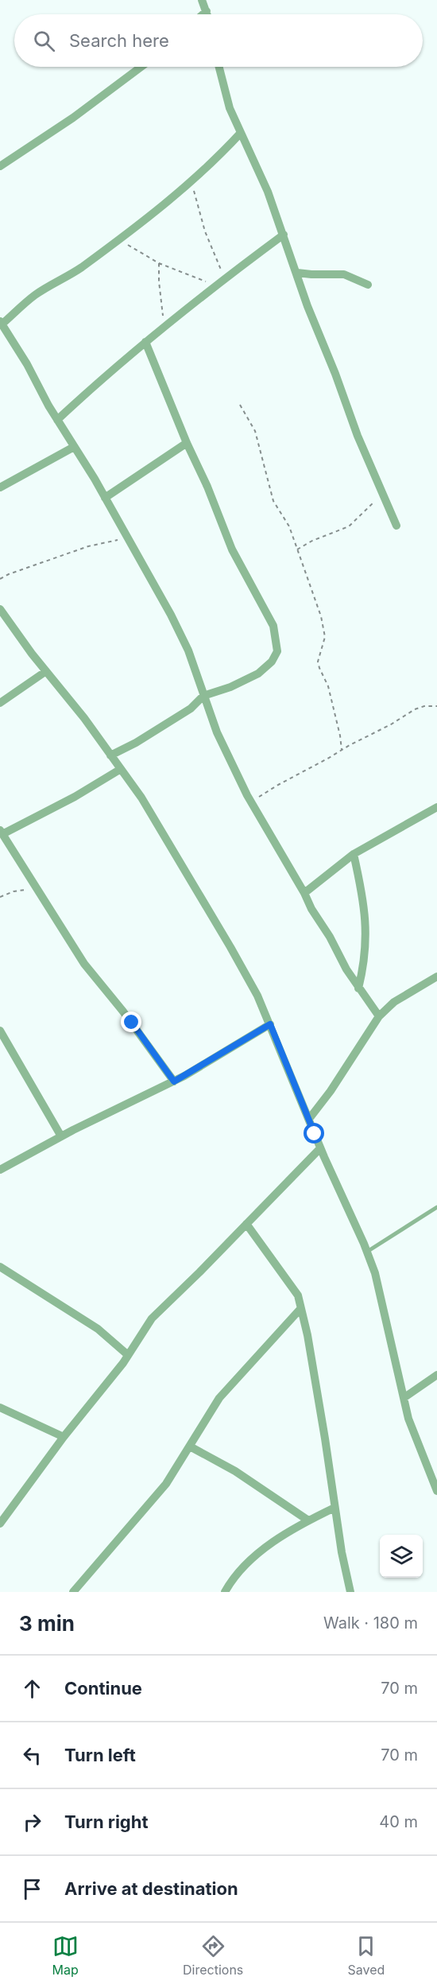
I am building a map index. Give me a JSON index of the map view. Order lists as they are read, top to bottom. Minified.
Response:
{"page":{"search":"Search here","heading":["3 min","Walk · 180 m"],"list":[["Continue","70 m"],["Turn left","70 m"],["Turn right","40 m"],"Arrive at destination"],"nav":["Map","Directions","Saved"]}}
